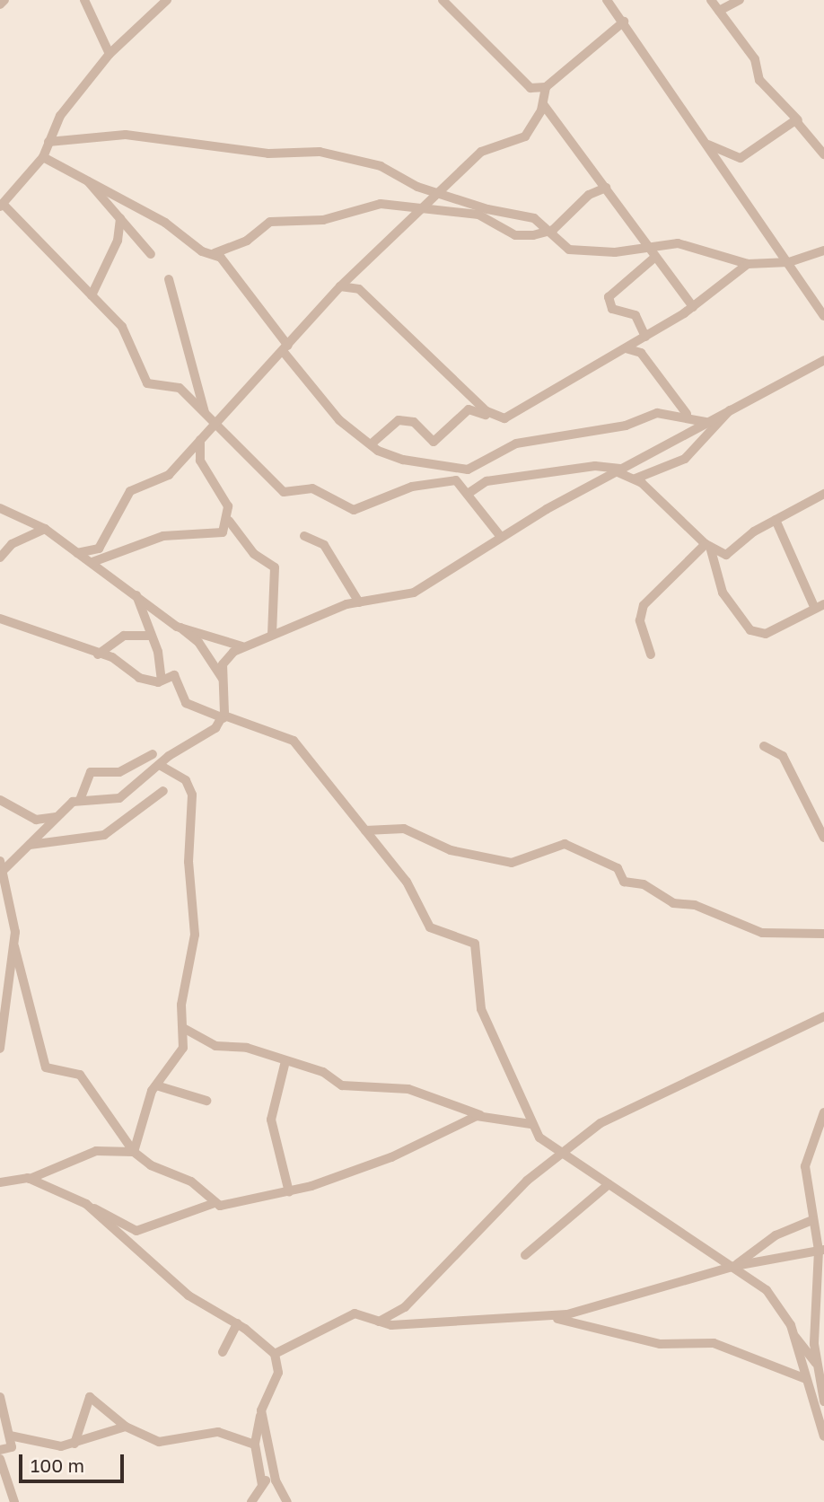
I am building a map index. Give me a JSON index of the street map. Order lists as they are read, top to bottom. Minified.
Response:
{"scale_bar":"100 m"}
